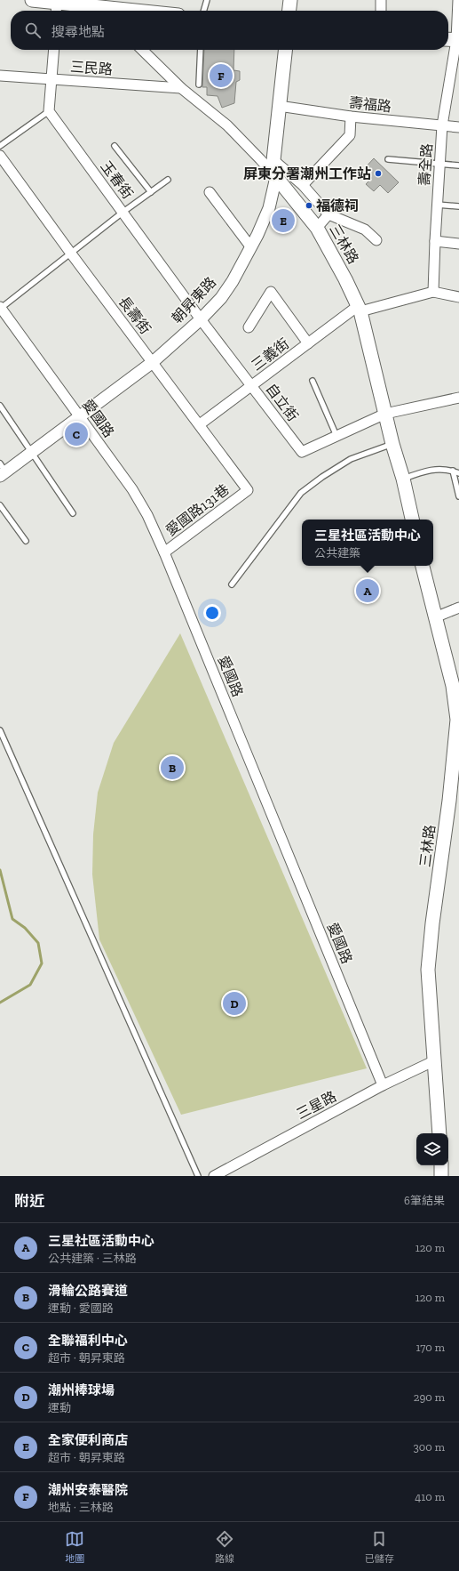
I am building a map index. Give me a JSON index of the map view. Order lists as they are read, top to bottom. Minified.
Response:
{"streets":{"main road":["三林路","朝昇東路"],"street":["三民路","壽福路","壽全路","玉春街","長壽街","三義街","自立街","愛國路","愛國路131巷","三星路"]},"crossings":[["三民路","三林路"],["壽福路","壽全路"],["壽福路","朝昇東路"],["玉春街","朝昇東路"],["玉春街","自立街"],["三林路","朝昇東路"],["三林路","三義街"],["三林路","三星路"],["朝昇東路","長壽街"],["朝昇東路","自立街"],["朝昇東路","愛國路"],["長壽街","三義街"],["長壽街","愛國路131巷"],["三義街","自立街"],["愛國路","愛國路131巷"],["愛國路","三星路"]],"places":["屏東分署潮州工作站","福德祠"],"page":{"search":"搜尋地點","pins":["F","E","C","A","B","D"],"popup":["三星社區活動中心","公共建築"],"heading":["附近","6筆結果"],"list":[{"mark":"A","name":"三星社區活動中心","note":"公共建築 · 三林路","value":"120 m"},{"mark":"B","name":"滑輪公路賽道","note":"運動 · 愛國路","value":"120 m"},{"mark":"C","name":"全聯福利中心","note":"超市 · 朝昇東路","value":"170 m"},{"mark":"D","name":"潮州棒球場","note":"運動","value":"290 m"},{"mark":"E","name":"全家便利商店","note":"超市 · 朝昇東路","value":"300 m"},{"mark":"F","name":"潮州安泰醫院","note":"地點 · 三林路","value":"410 m"}],"nav":["地圖","路線","已儲存"]}}
